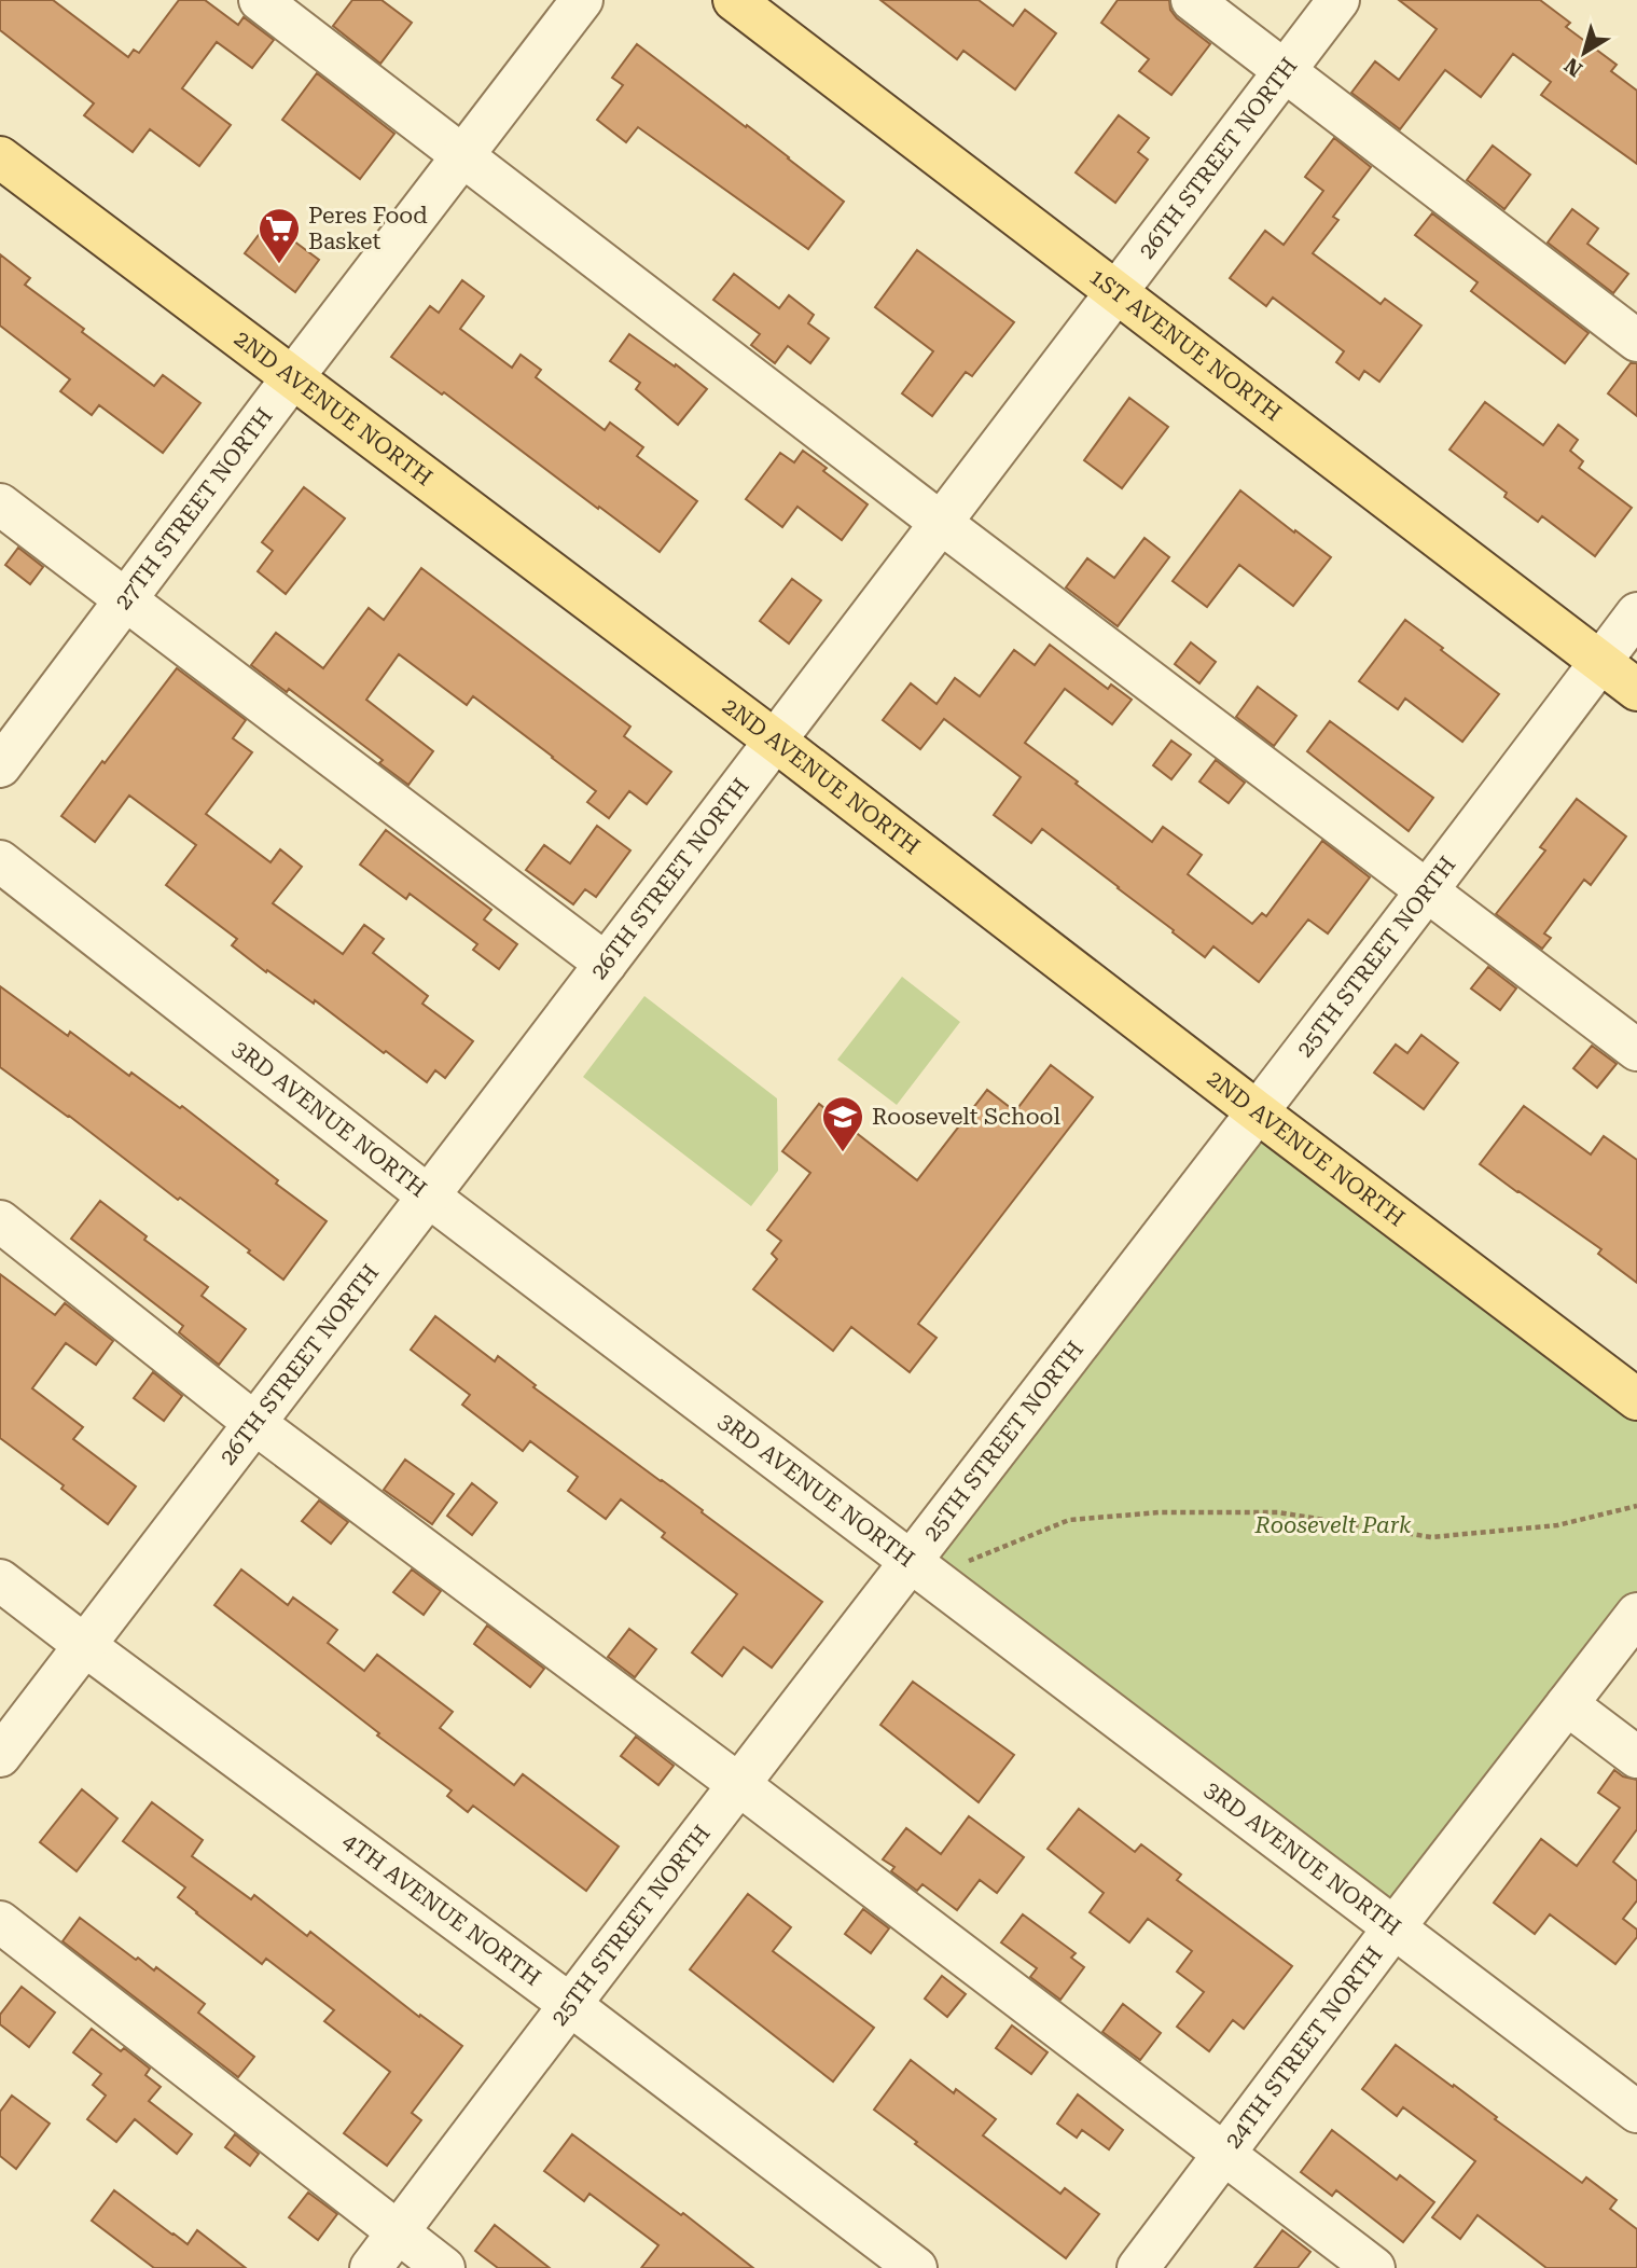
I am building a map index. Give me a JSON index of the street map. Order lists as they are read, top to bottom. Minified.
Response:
{"streets":{"main road":["1ST AVENUE NORTH","2ND AVENUE NORTH"],"street":["26TH STREET NORTH","27TH STREET NORTH","25TH STREET NORTH","3RD AVENUE NORTH","4TH AVENUE NORTH","24TH STREET NORTH"]},"crossings":[["26TH STREET NORTH","1ST AVENUE NORTH"],["26TH STREET NORTH","2ND AVENUE NORTH"],["26TH STREET NORTH","3RD AVENUE NORTH"],["26TH STREET NORTH","4TH AVENUE NORTH"],["1ST AVENUE NORTH","25TH STREET NORTH"],["2ND AVENUE NORTH","27TH STREET NORTH"],["2ND AVENUE NORTH","25TH STREET NORTH"],["25TH STREET NORTH","3RD AVENUE NORTH"],["25TH STREET NORTH","4TH AVENUE NORTH"],["3RD AVENUE NORTH","24TH STREET NORTH"]],"parks":["Roosevelt Park"],"places":{"supermarket":["Peres Food Basket"],"school or university":["Roosevelt School"]},"north":"bottom left"}
